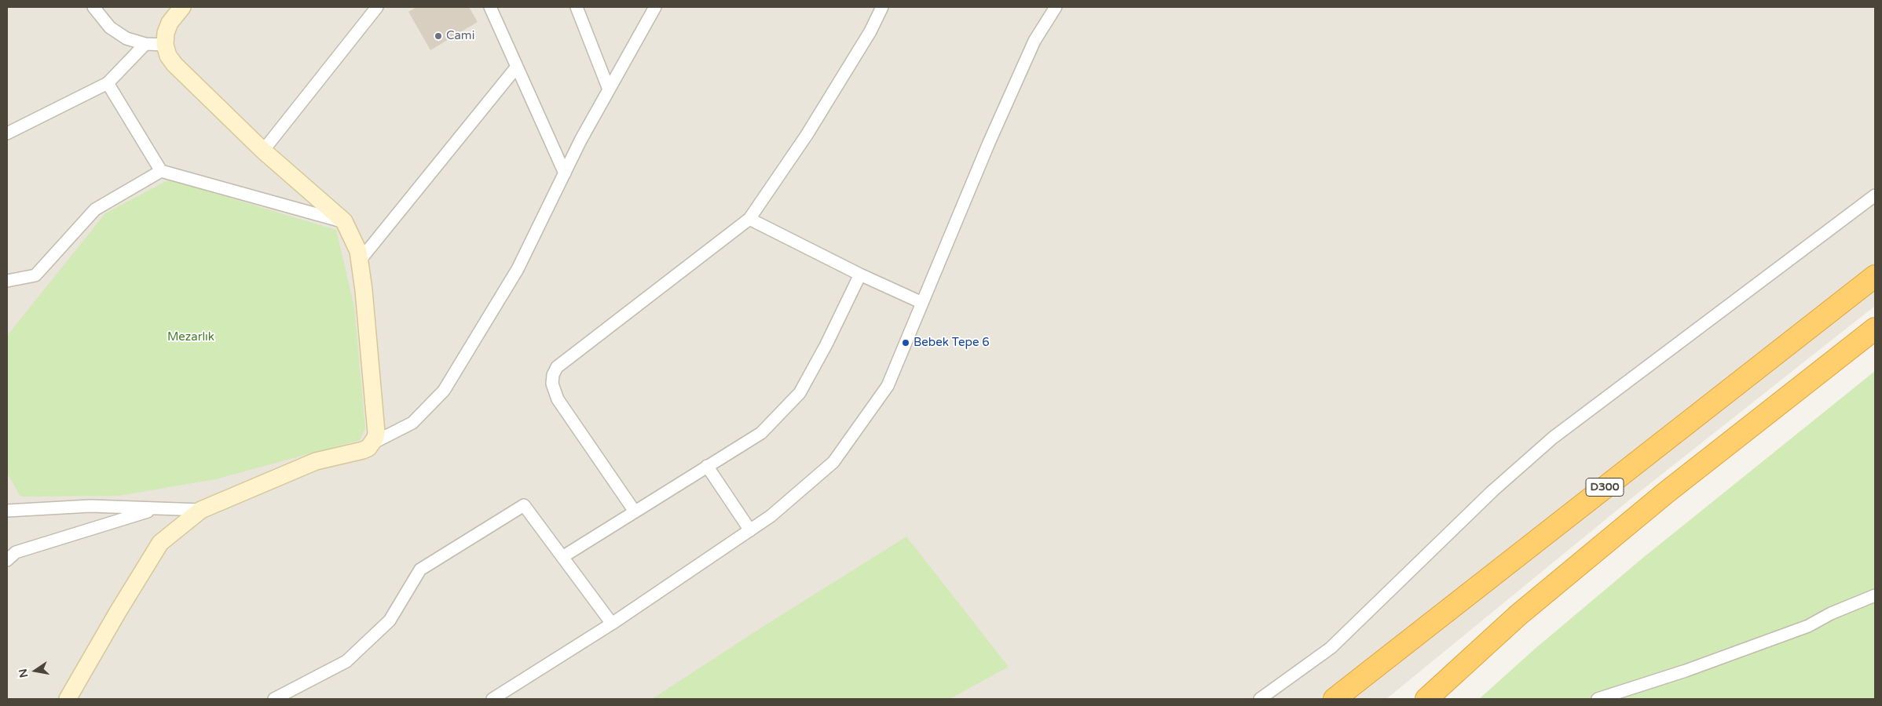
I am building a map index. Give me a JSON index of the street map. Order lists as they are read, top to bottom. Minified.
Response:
{"streets":{"highway":["D300"]},"parks":["Mezarlık"],"places":["Cami","Bebek Tepe 6"],"north":"left"}
